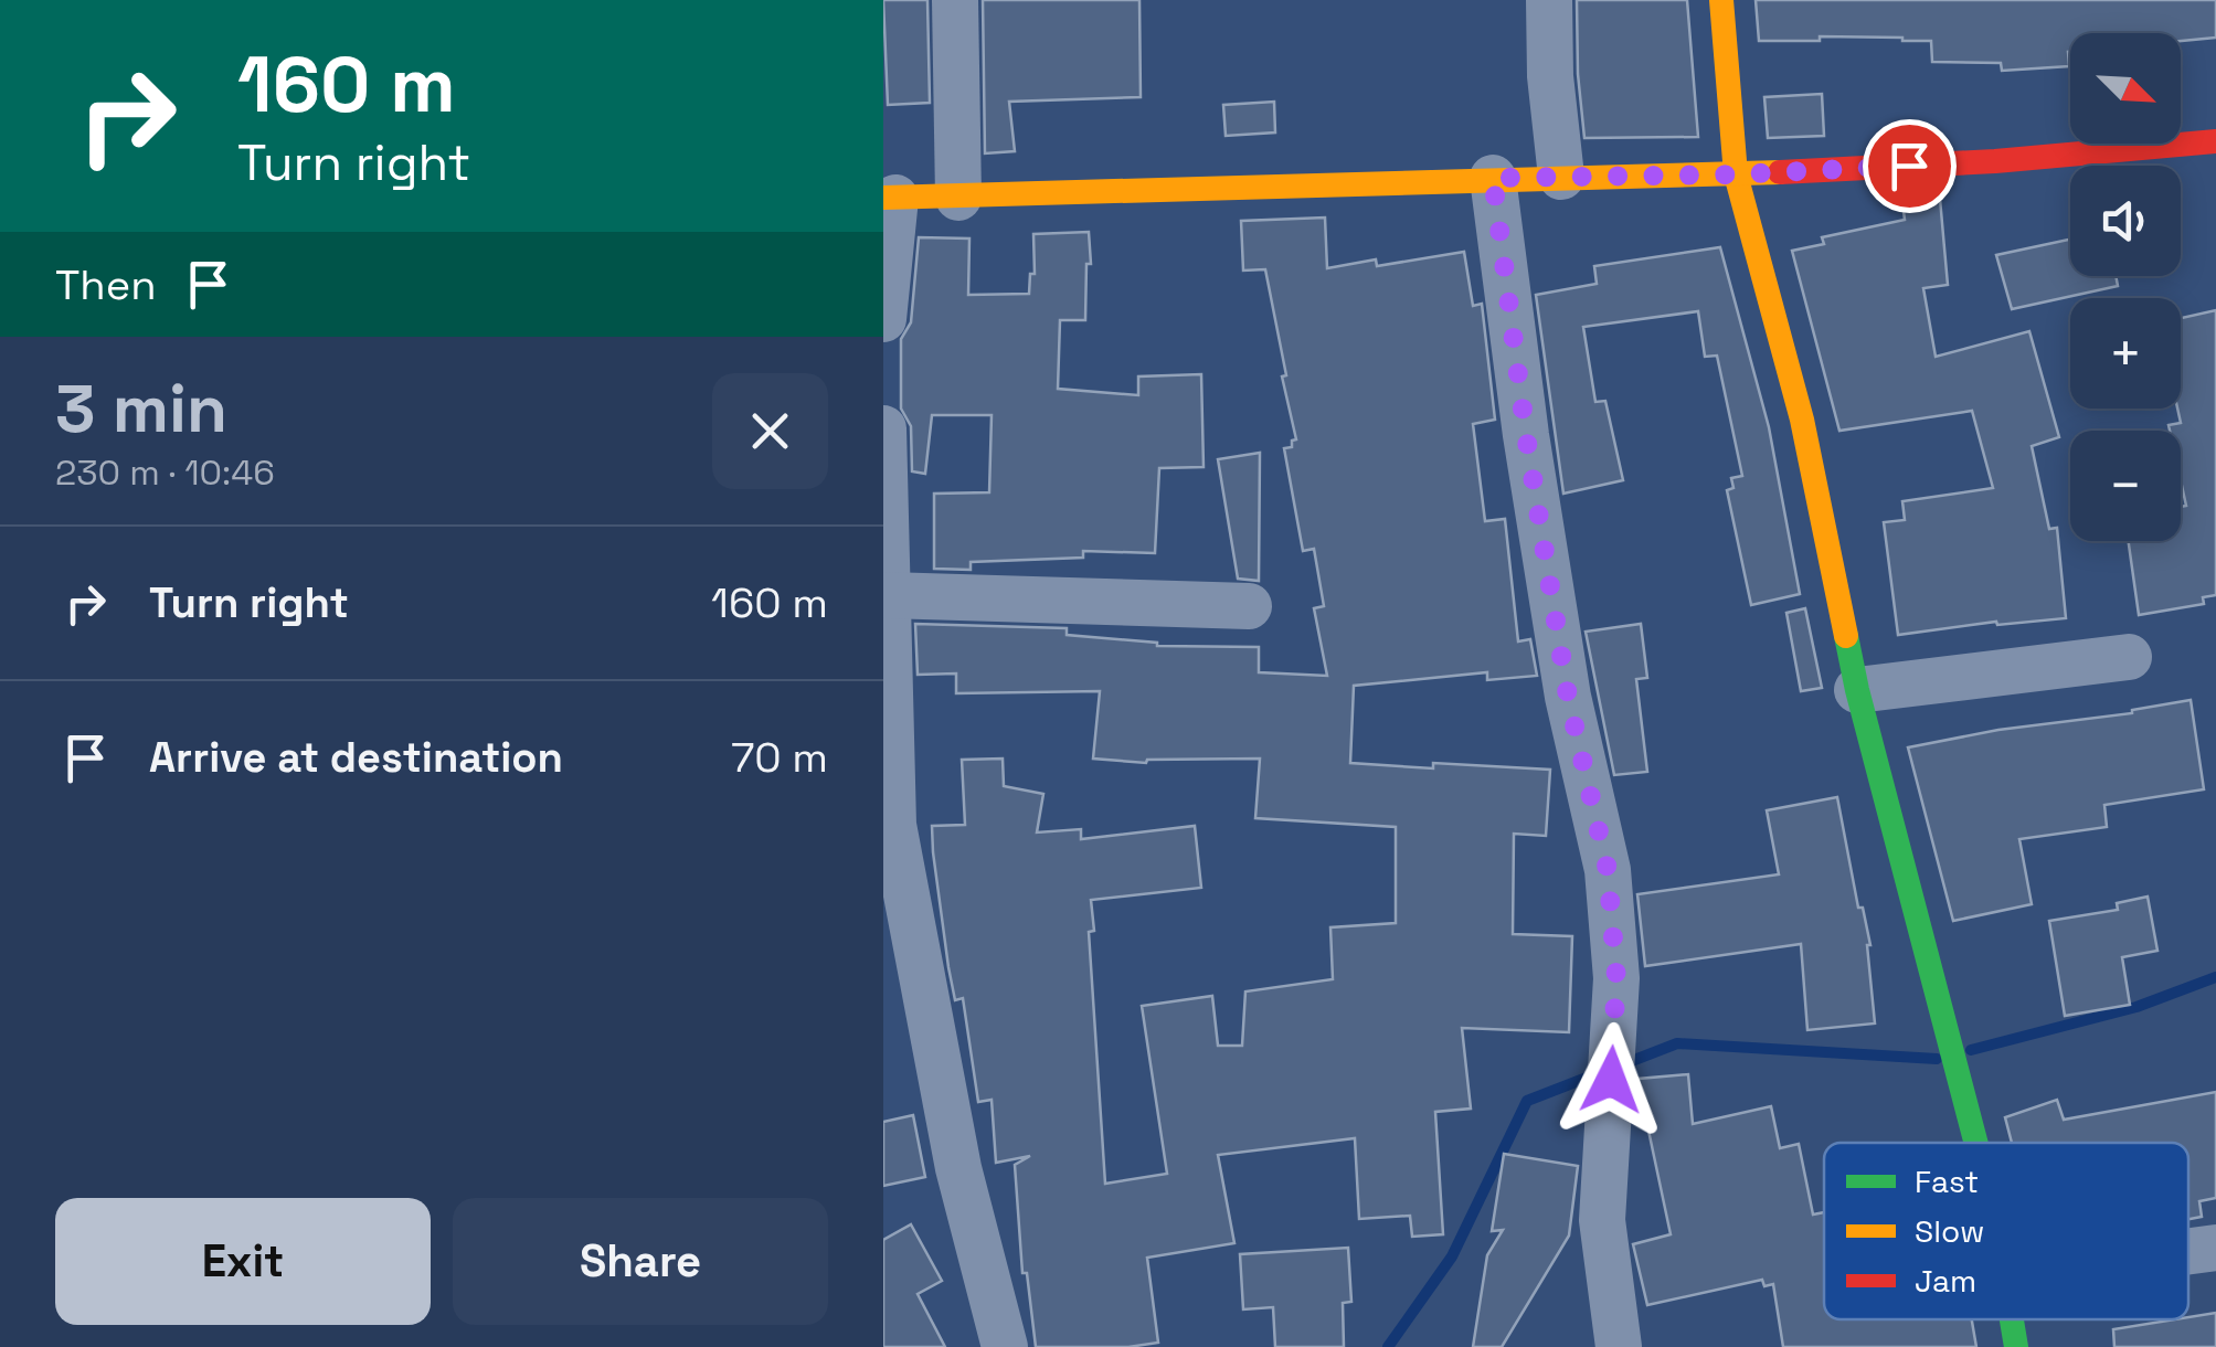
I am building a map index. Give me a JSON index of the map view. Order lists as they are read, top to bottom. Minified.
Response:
{"legend":["Fast","Slow","Jam"],"north":"bottom right","page":{"turn":["160 m","Turn right"],"map_buttons":["+","−"],"then":"Then","heading":["3 min","230 m · 10:46"],"list":[{"name":"Turn right","value":"160 m"},{"name":"Arrive at destination","value":"70 m"}],"buttons":["Exit","Share"]}}
